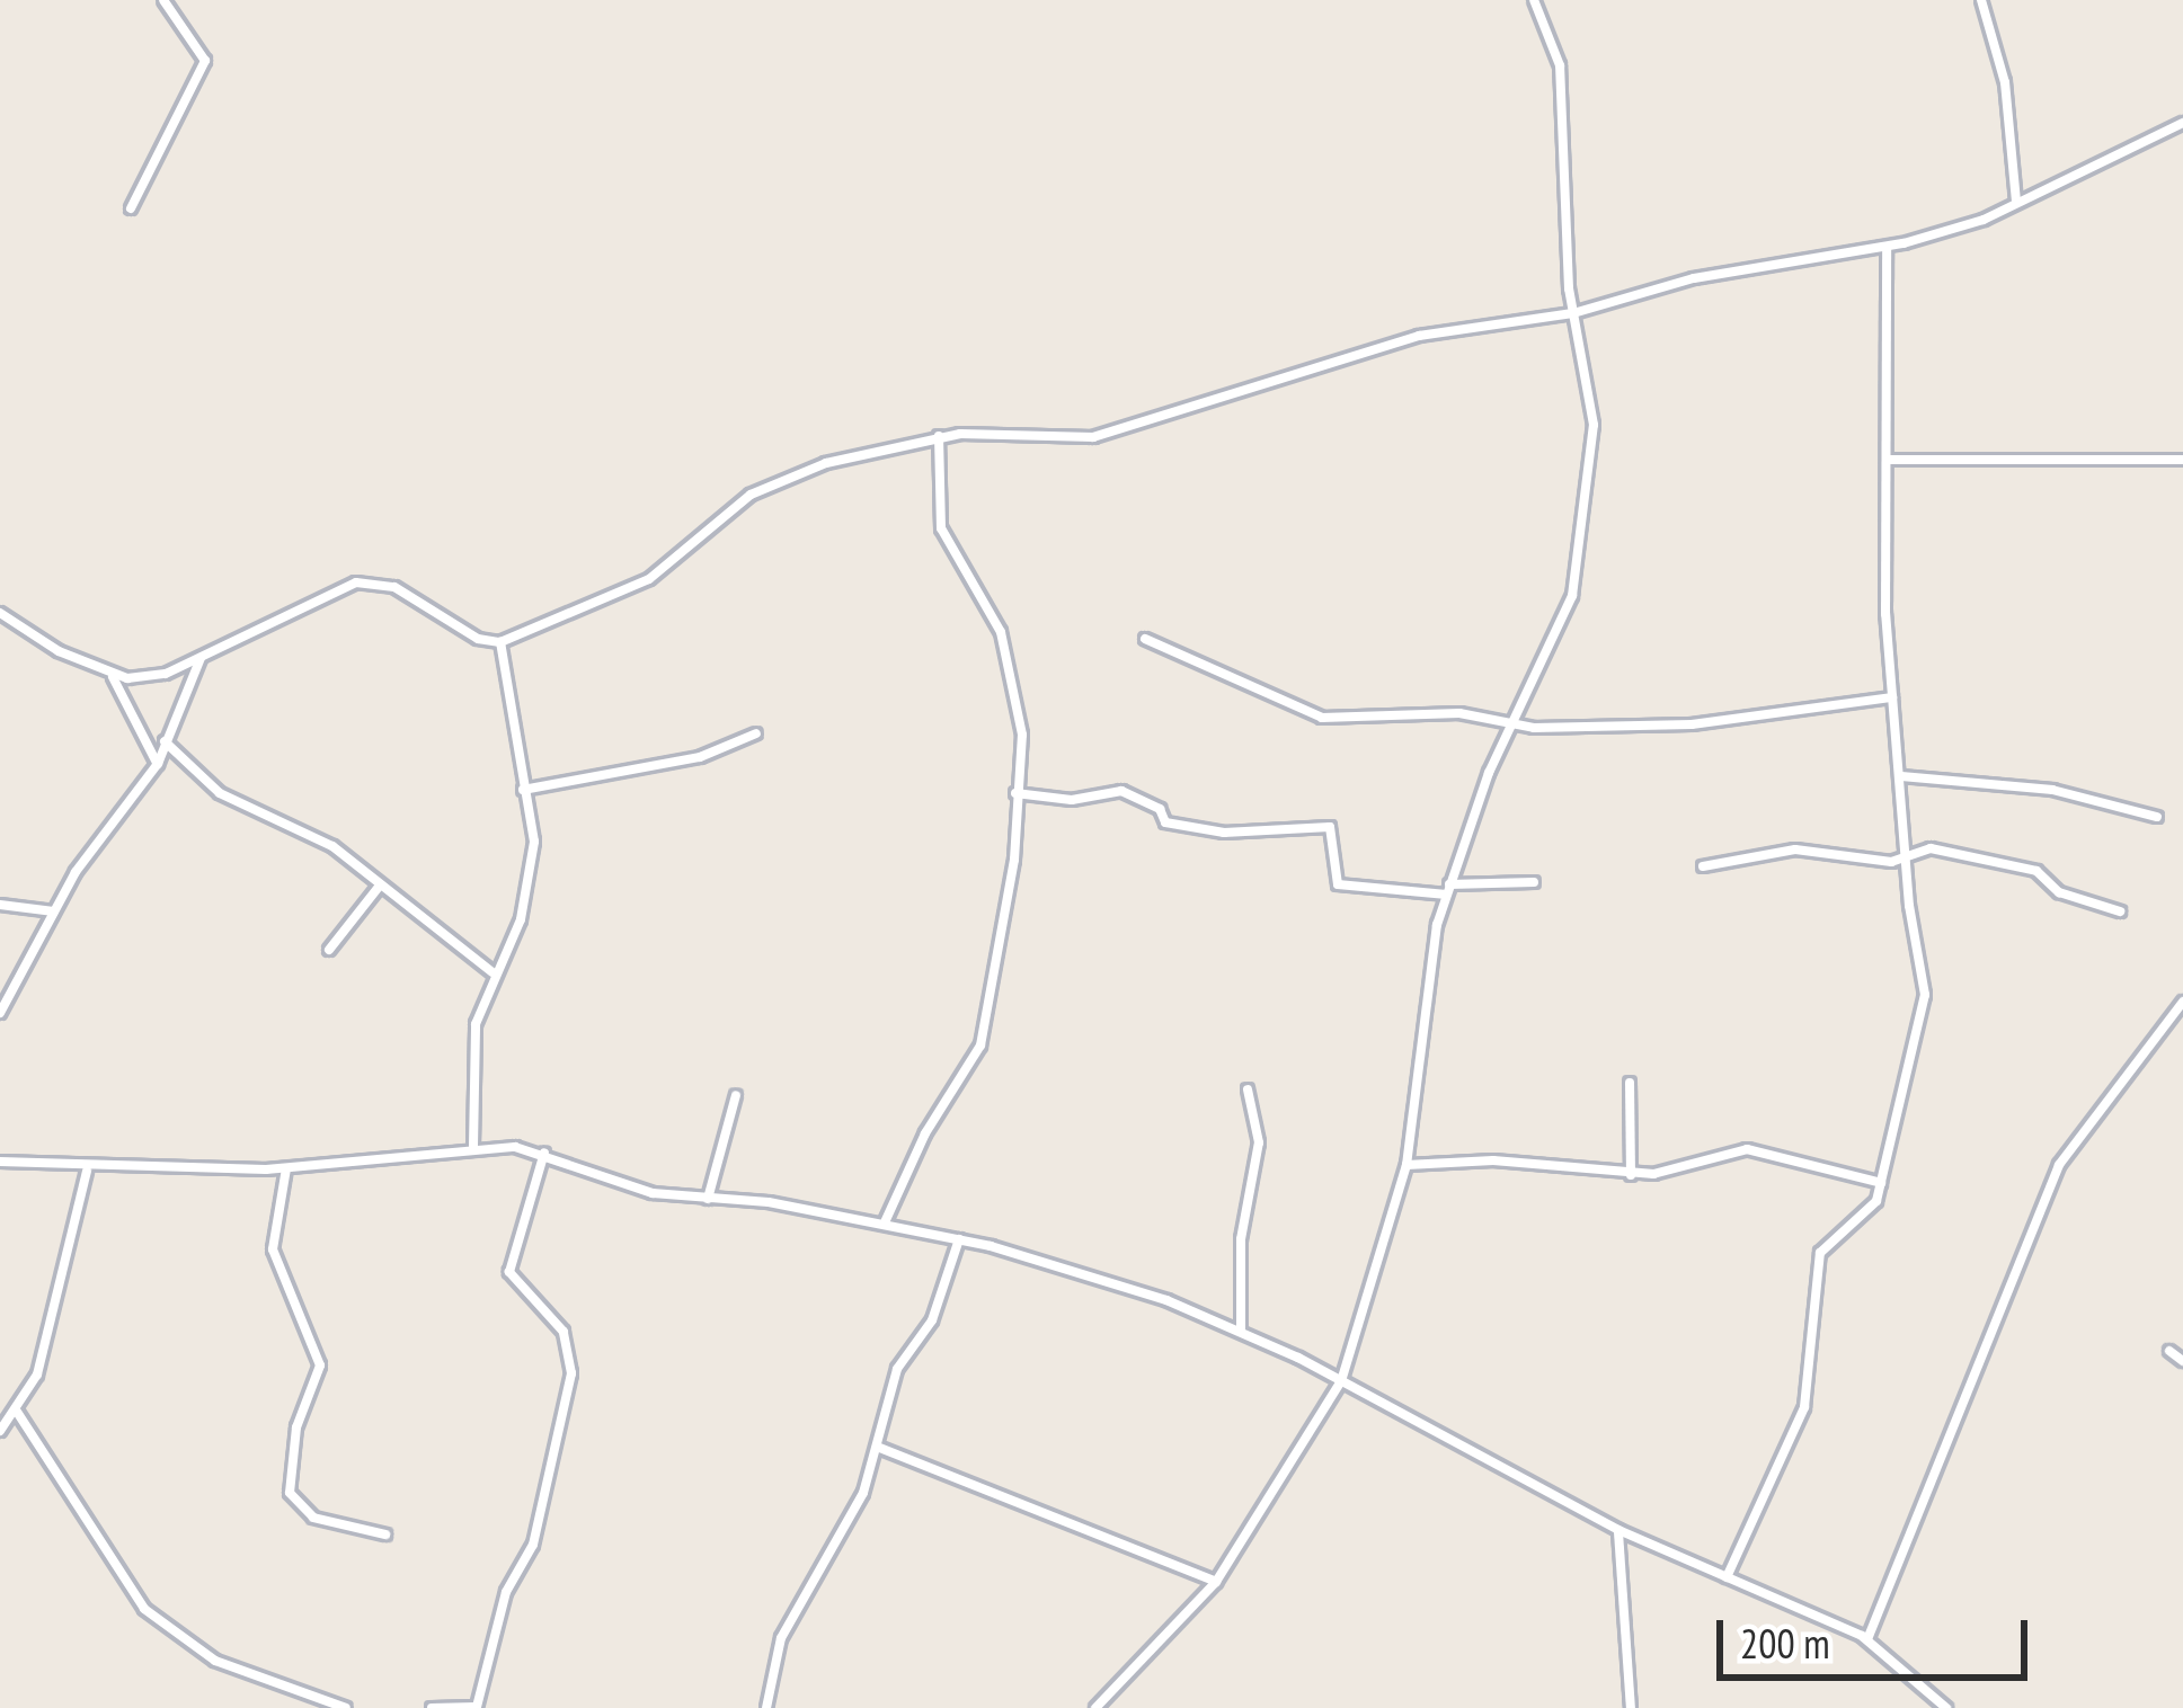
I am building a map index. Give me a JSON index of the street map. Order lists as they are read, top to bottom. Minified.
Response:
{"scale_bar":"200 m"}
